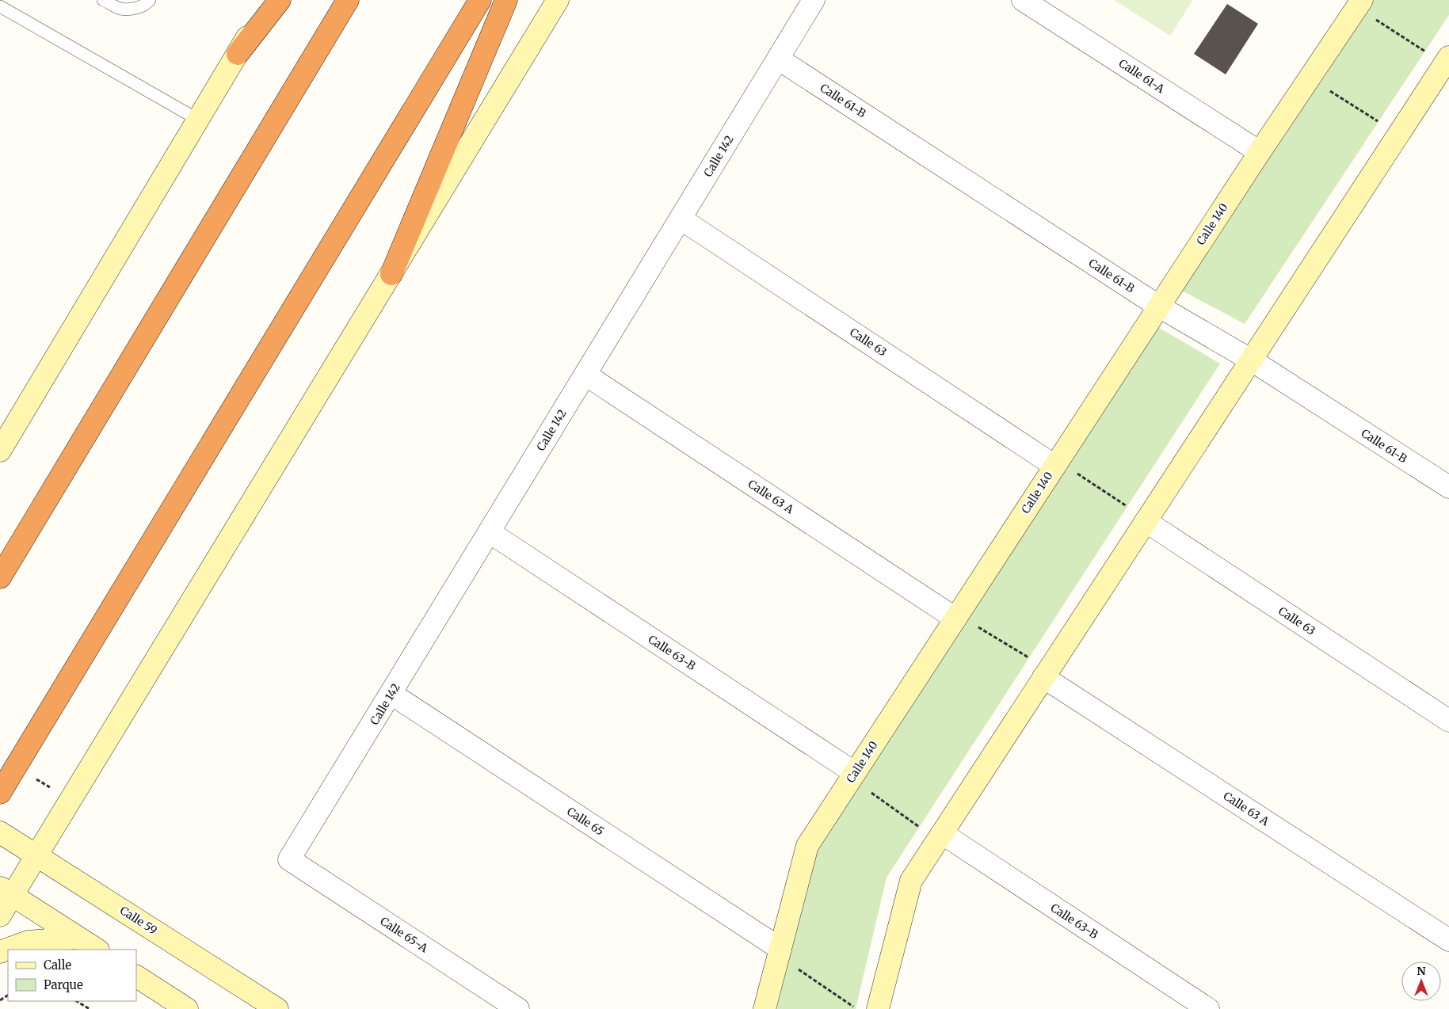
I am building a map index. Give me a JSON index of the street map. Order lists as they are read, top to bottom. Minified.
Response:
{"streets":{"street":["Calle 61-A","Calle 61-B","Calle 142","Calle 140","Calle 63","Calle 63 A","Calle 63-B","Calle 65","Calle 59","Calle 65-A"]},"crossings":[["Calle 61-A","Calle 140"],["Calle 61-B","Calle 142"],["Calle 61-B","Calle 140"],["Calle 142","Calle 63"],["Calle 142","Calle 63 A"],["Calle 142","Calle 63-B"],["Calle 142","Calle 65"],["Calle 142","Calle 65-A"],["Calle 140","Calle 63"],["Calle 140","Calle 63 A"],["Calle 140","Calle 63-B"],["Calle 140","Calle 65"]],"legend":["Calle","Parque"],"north":"top"}
